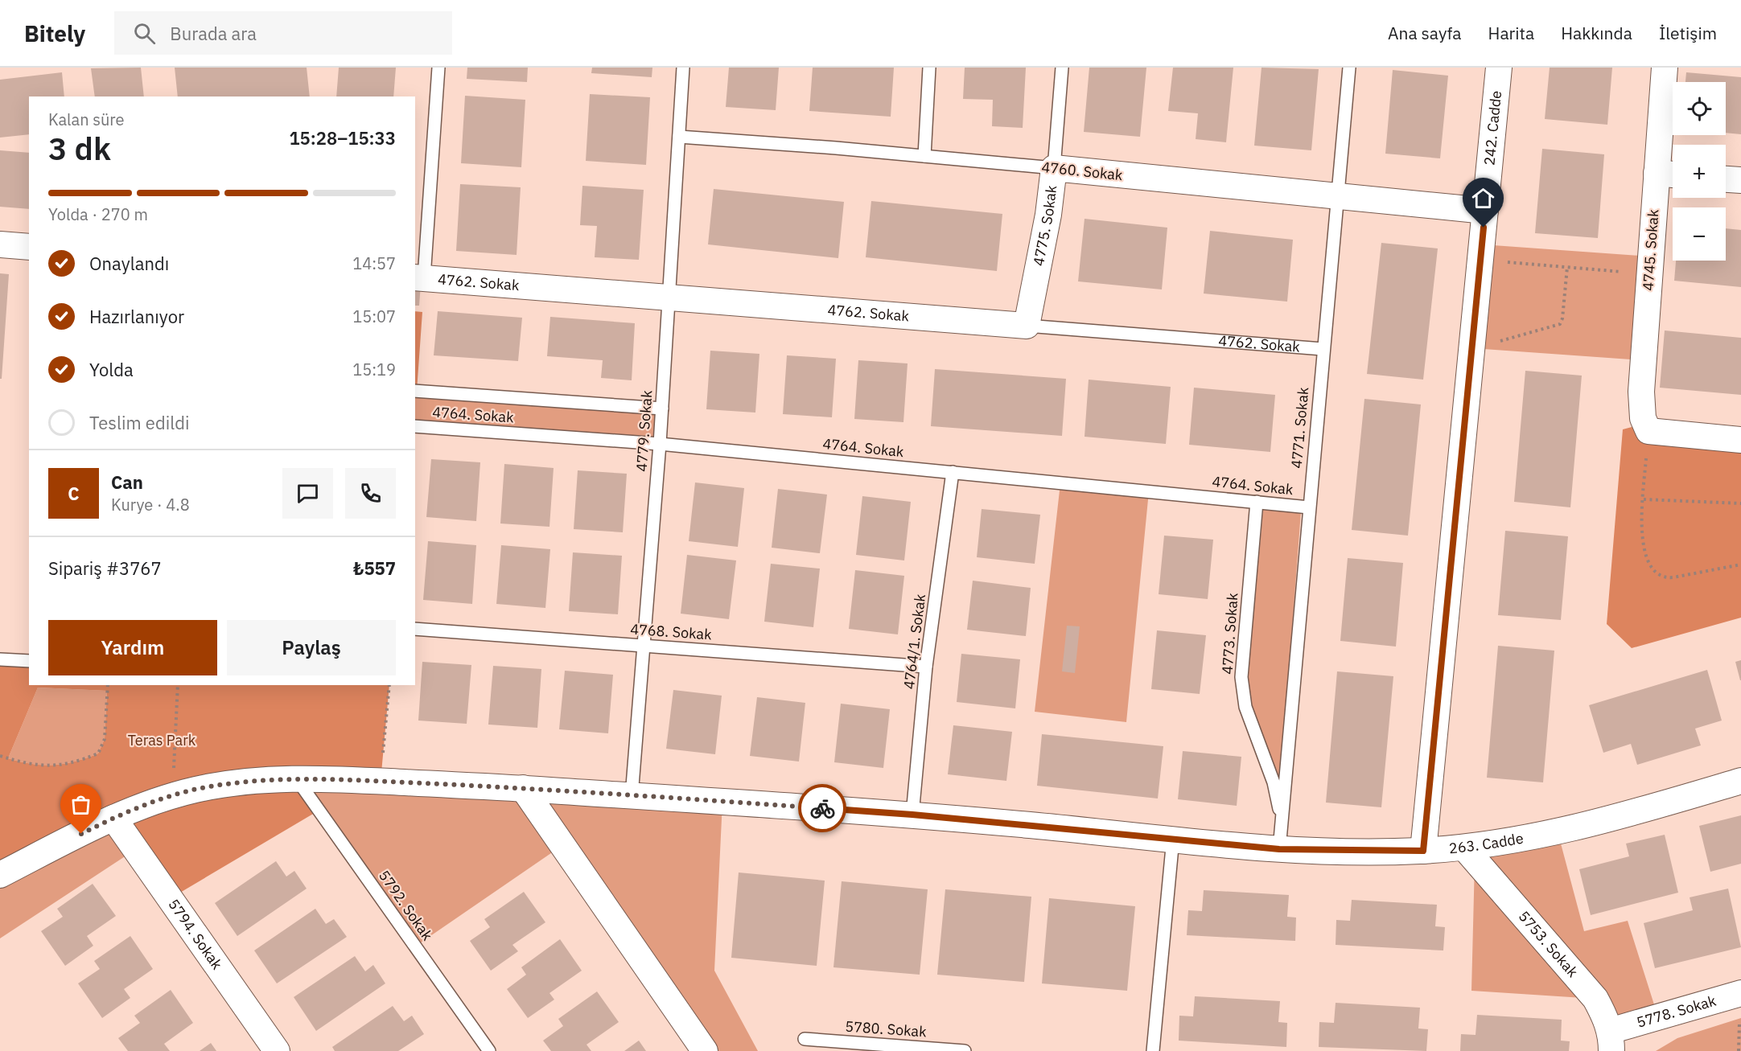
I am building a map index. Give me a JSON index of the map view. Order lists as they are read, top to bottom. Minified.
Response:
{"streets":{"street":["242. Cadde","4760. Sokak","4775. Sokak","4745. Sokak","4762. Sokak","263. Cadde","5794. Sokak","5753. Sokak","5778. Sokak"],"lane":["4764. Sokak","4771. Sokak","4779. Sokak","4768. Sokak","4773. Sokak","4764/1. Sokak","5792. Sokak","5780. Sokak"]},"crossings":[["242. Cadde","4760. Sokak"],["242. Cadde","263. Cadde"],["4760. Sokak","4775. Sokak"],["4760. Sokak","4771. Sokak"],["4760. Sokak","4779. Sokak"],["4775. Sokak","4762. Sokak"],["4762. Sokak","4771. Sokak"],["4762. Sokak","4779. Sokak"],["4764. Sokak","4771. Sokak"],["4764. Sokak","4779. Sokak"],["4764. Sokak","4773. Sokak"],["4764. Sokak","4764/1. Sokak"],["4771. Sokak","4773. Sokak"],["4771. Sokak","263. Cadde"],["4779. Sokak","4768. Sokak"],["4779. Sokak","263. Cadde"],["4768. Sokak","4764/1. Sokak"],["4764/1. Sokak","263. Cadde"],["263. Cadde","5792. Sokak"],["263. Cadde","5794. Sokak"],["263. Cadde","5753. Sokak"],["5753. Sokak","5778. Sokak"]],"parks":["Teras Park"],"page":{"header":"Bitely","search":"Burada ara","nav":["Ana sayfa","Harita","Hakkında","İletişim"],"map_buttons":["+","−"],"heading":["3 dk","Kalan süre","15:28–15:33"],"panel":["Can","Kurye · 4.8","Sipariş #3767","₺557"],"bar":"Yolda · 270 m","list":[["Onaylandı","14:57"],["Hazırlanıyor","15:07"],["Yolda","15:19"],"Teslim edildi"],"round":"C","buttons":["Yardım","Paylaş"]}}
